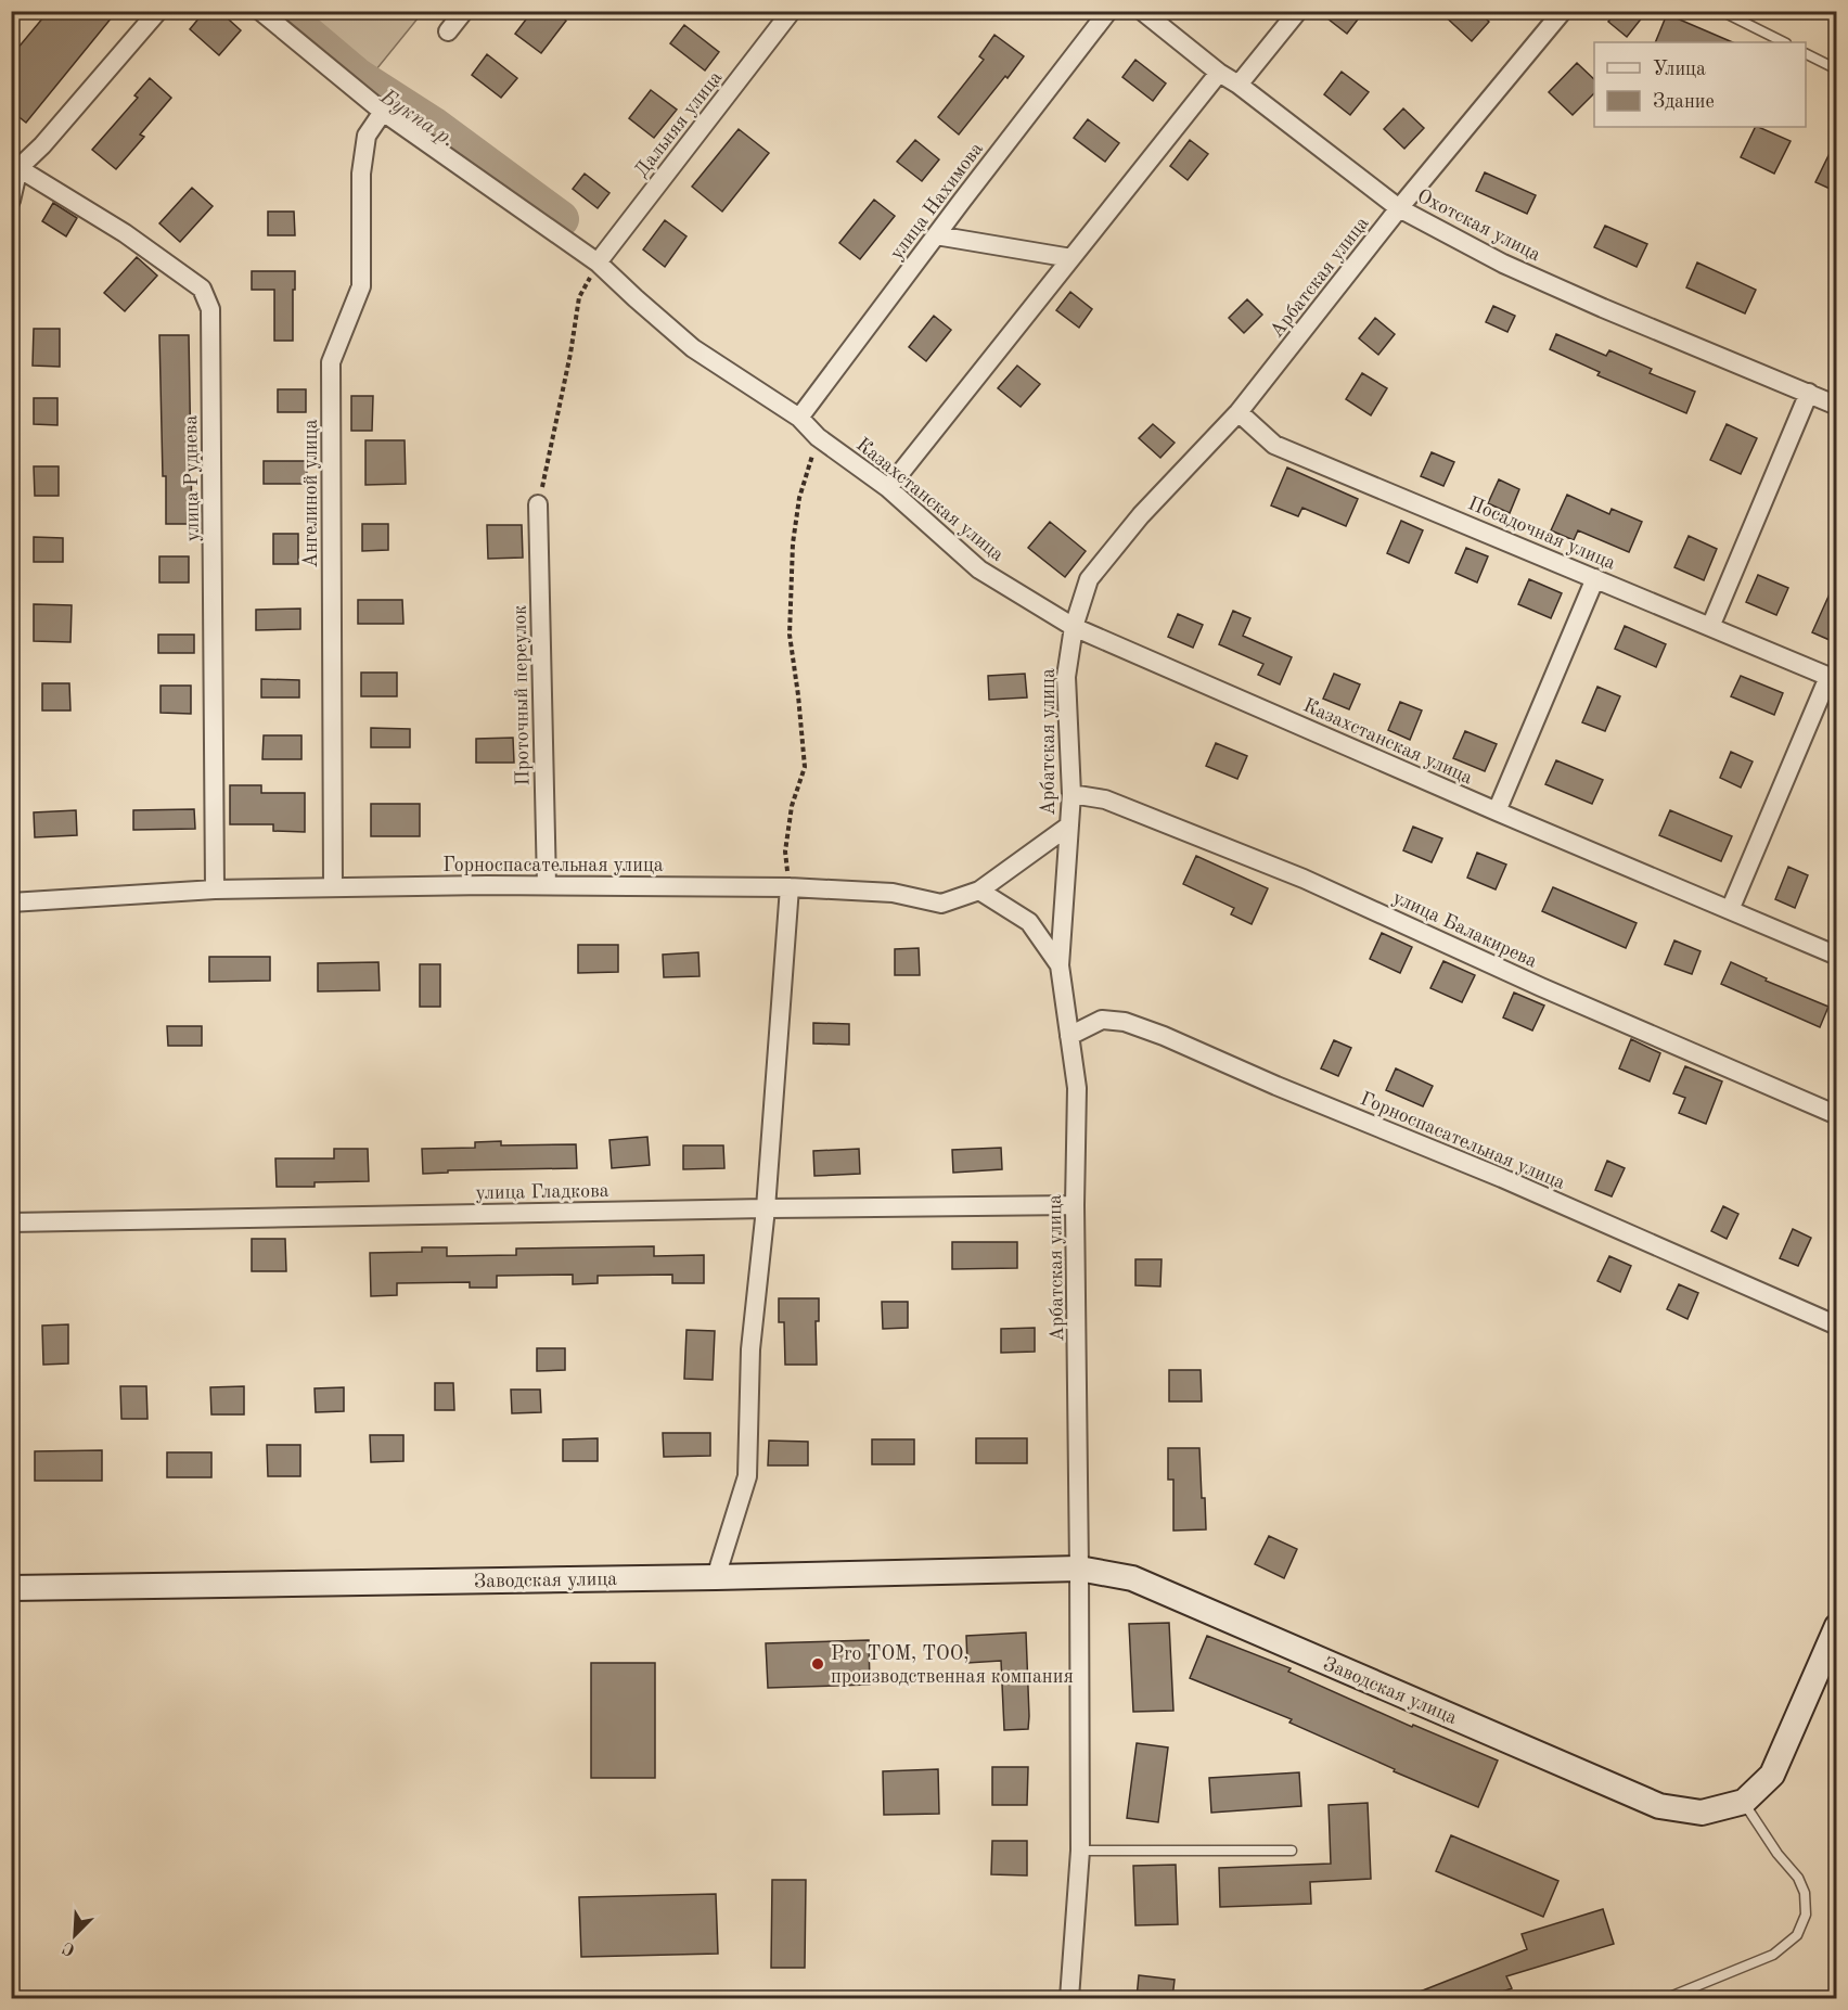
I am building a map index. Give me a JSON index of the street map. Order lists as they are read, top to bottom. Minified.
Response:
{"streets":{"street":["Дальняя улица","улица Нахимова","Охотская улица","Арбатская улица","улица Руднева","Ангелиной улица","Казахстанская улица","Посадочная улица","Проточный переулок","Горноспасательная улица","улица Балакирева","улица Гладкова","Заводская улица"]},"crossings":[["Дальняя улица","Казахстанская улица"],["улица Нахимова","Казахстанская улица"],["Охотская улица","Арбатская улица"],["Арбатская улица","Казахстанская улица"],["Арбатская улица","Посадочная улица"],["Арбатская улица","Горноспасательная улица"],["Арбатская улица","улица Балакирева"],["Арбатская улица","улица Гладкова"],["Арбатская улица","Заводская улица"],["улица Руднева","Горноспасательная улица"],["Ангелиной улица","Казахстанская улица"],["Ангелиной улица","Горноспасательная улица"],["Проточный переулок","Горноспасательная улица"]],"water":["Букпа р."],"places":["Pro TOM, ТОО, производственная компания"],"legend":["Улица","Здание"],"north":"bottom left"}
